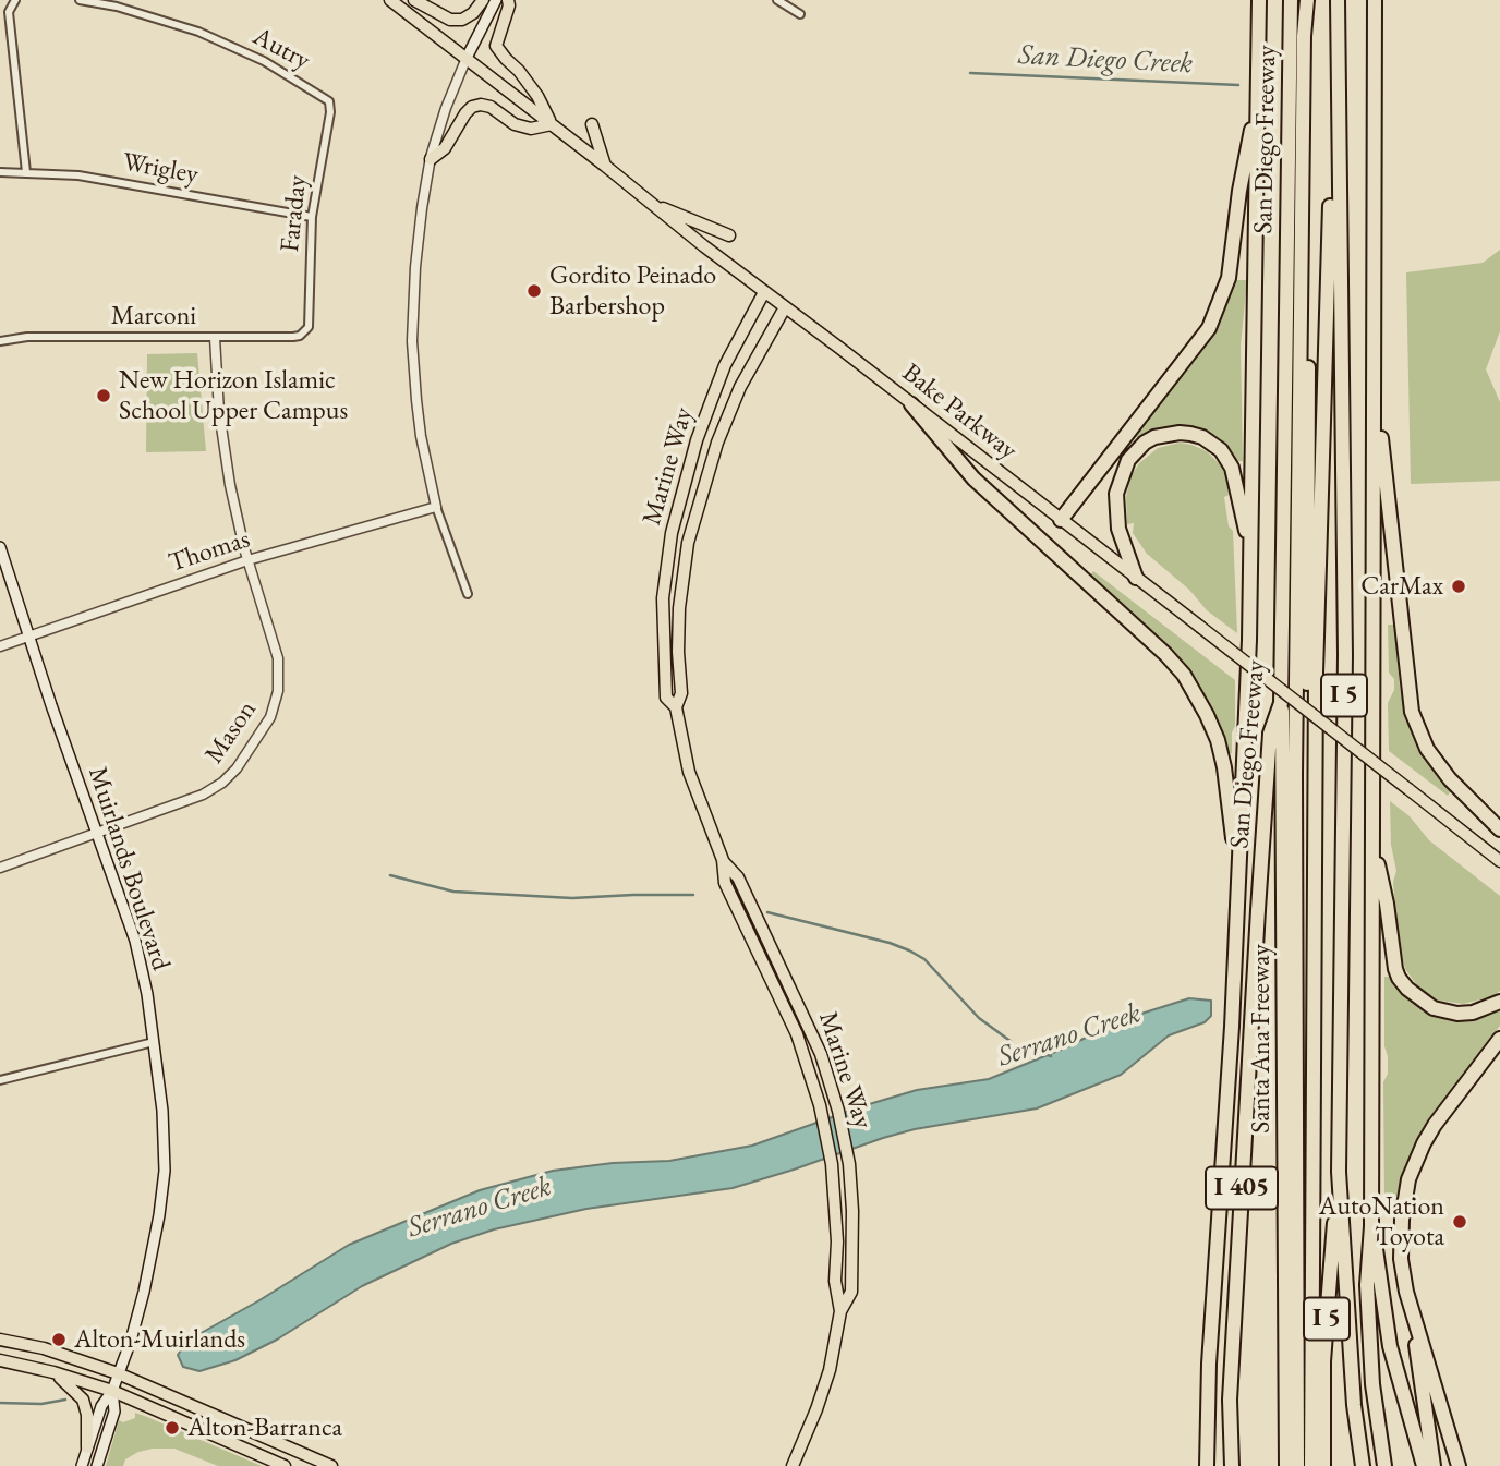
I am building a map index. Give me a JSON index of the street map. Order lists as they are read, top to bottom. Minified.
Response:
{"streets":{"highway":["San Diego Freeway","I 5","Santa Ana Freeway","I 405"],"main road":["Bake Parkway","Marine Way","Muirlands Boulevard"],"street":["Autry","Wrigley","Faraday","Marconi","Thomas","Mason"]},"crossings":[["Autry","Faraday"],["San Diego Freeway","Santa Ana Freeway"],["Wrigley","Faraday"],["Faraday","Marconi"],["Marconi","Mason"],["Bake Parkway","Marine Way"],["Thomas","Mason"],["Thomas","Muirlands Boulevard"],["Mason","Muirlands Boulevard"]],"water":["San Diego Creek","Serrano Creek"],"places":["Gordito Peinado Barbershop","New Horizon Islamic School Upper Campus","CarMax","AutoNation Toyota","Alton-Muirlands","Alton-Barranca"]}
